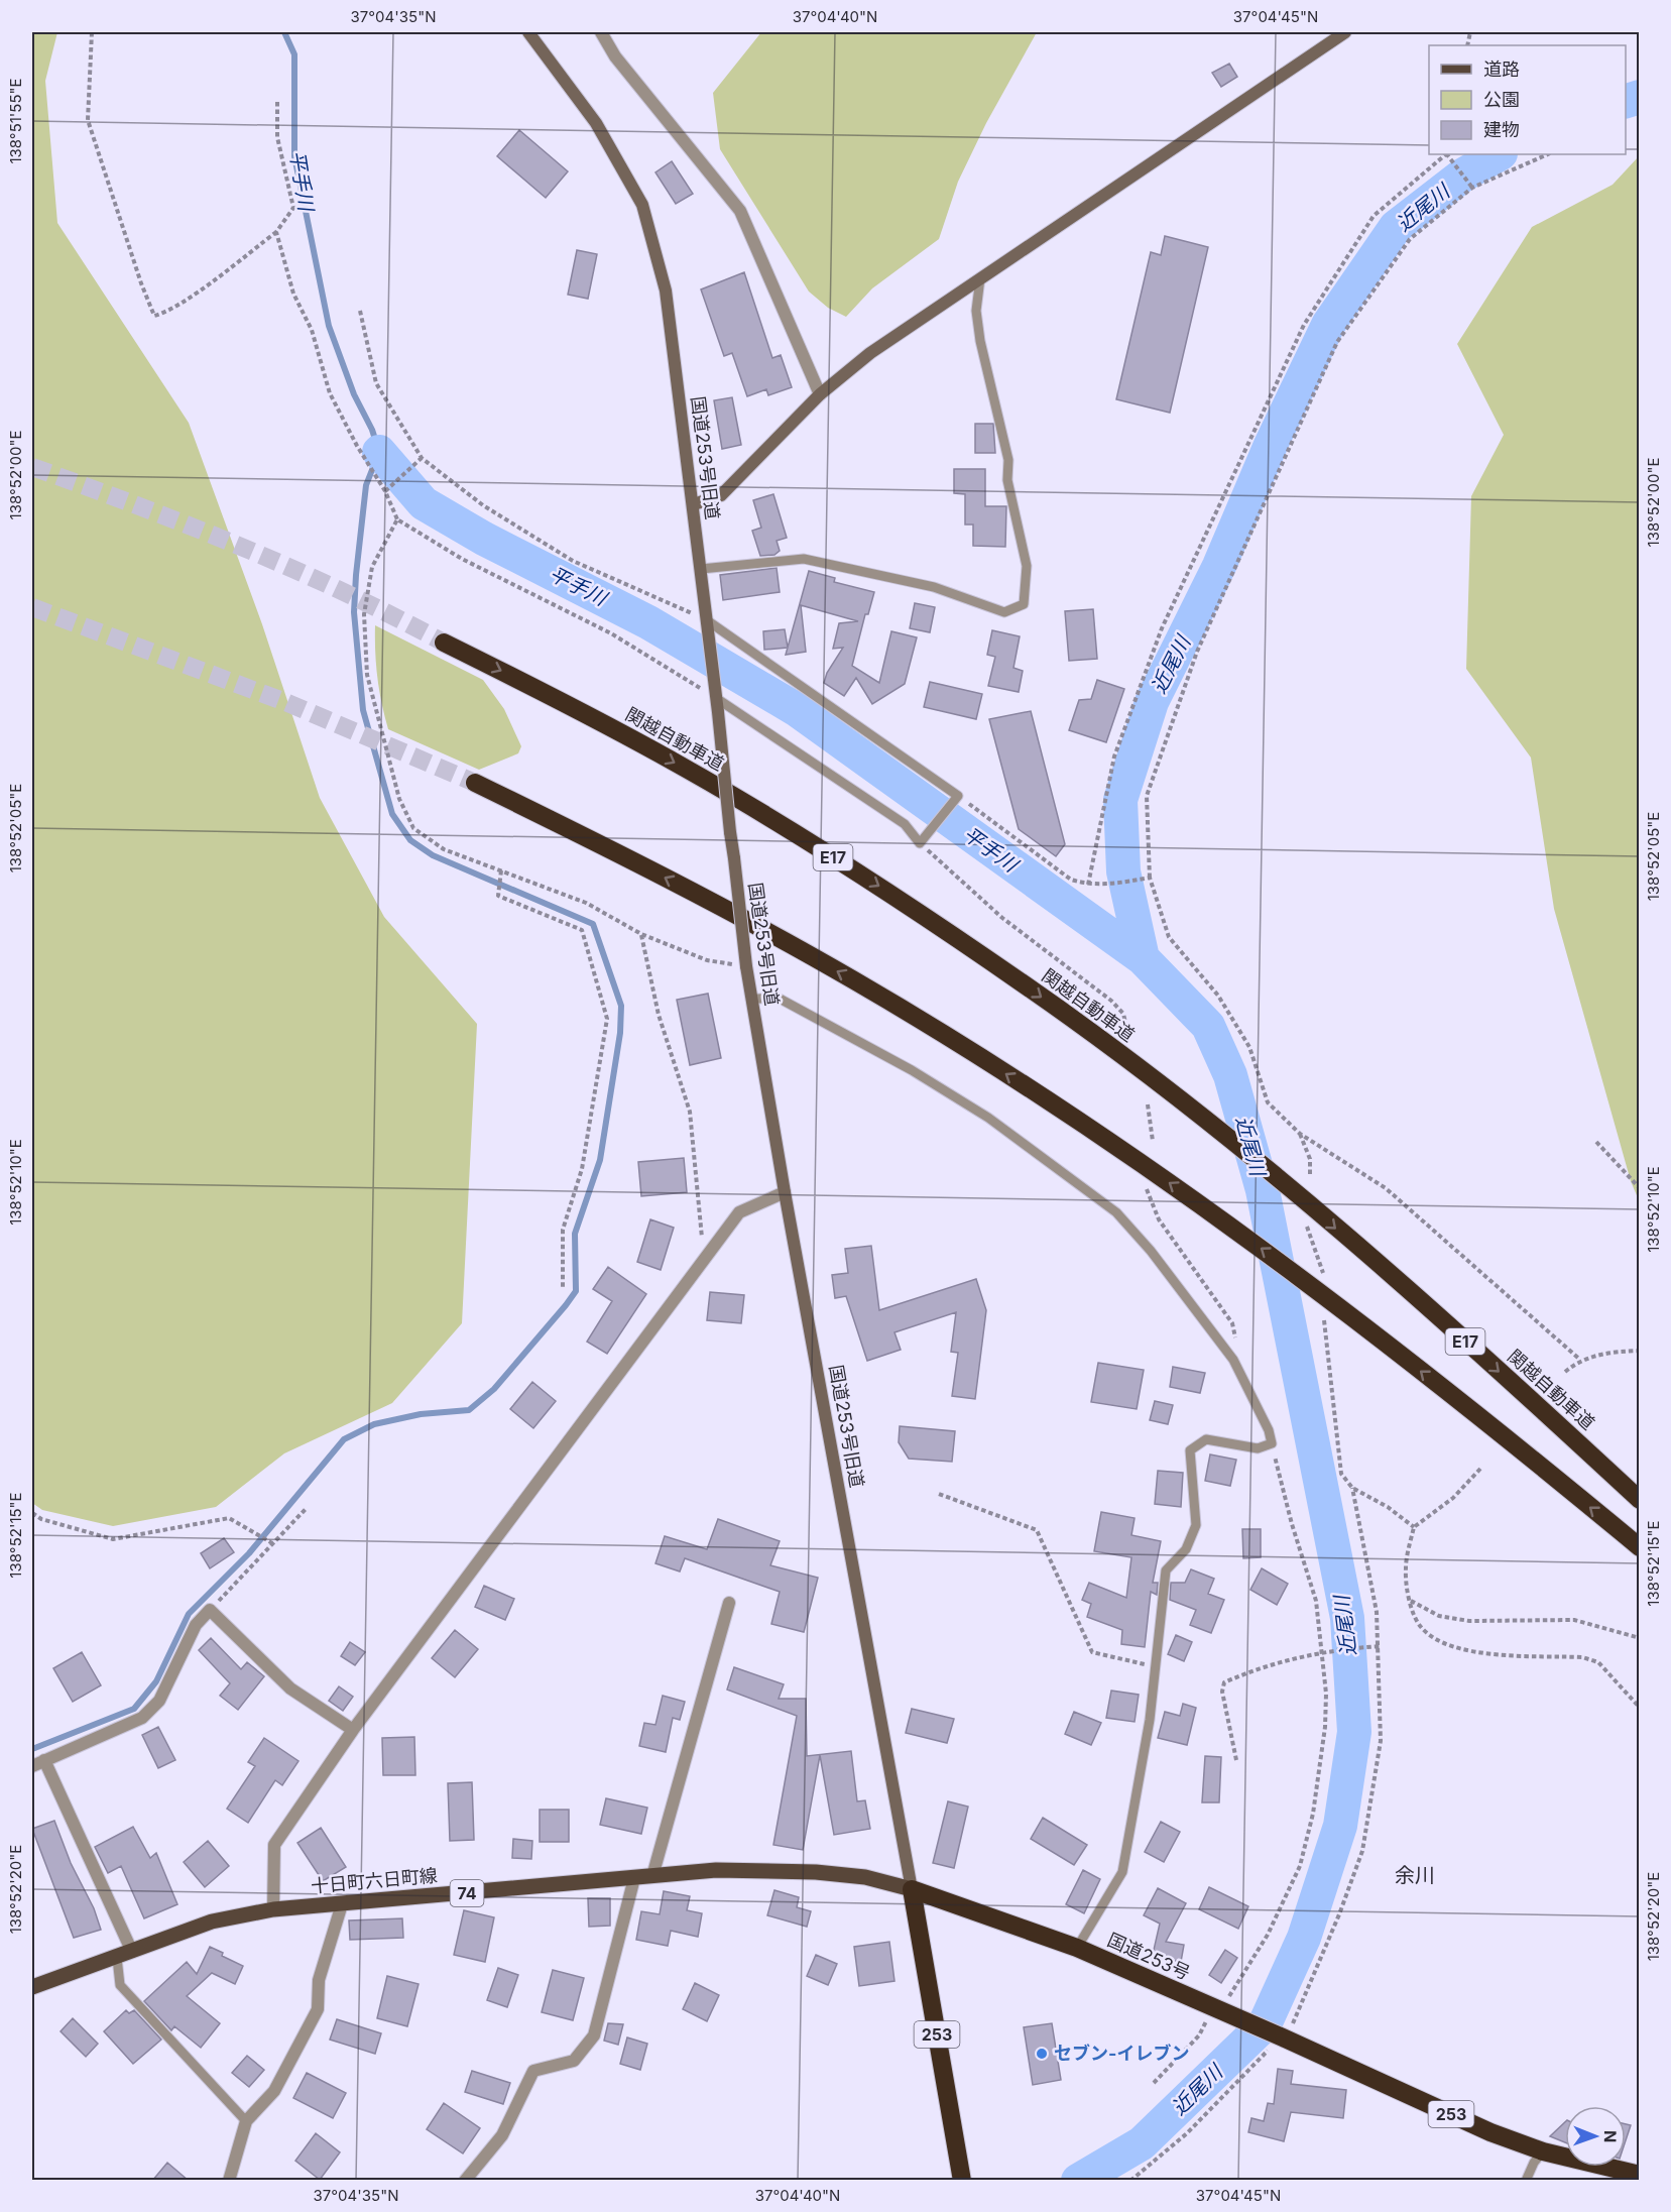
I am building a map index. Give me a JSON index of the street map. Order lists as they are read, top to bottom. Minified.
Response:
{"streets":{"highway":["関越自動車道","E17","国道253号","253"],"main road":["十日町六日町線","74"],"street":["国道253号旧道"]},"crossings":[["国道253号旧道","十日町六日町線"],["国道253号旧道","国道253号"],["国道253号旧道","253"],["十日町六日町線","国道253号"],["十日町六日町線","253"],["国道253号","253"]],"districts":["余川"],"water":["平手川","近尾川"],"places":["セブン-イレブン"],"legend":["道路","公園","建物"],"north":"right","coordinates":["37°04'35\"N","37°04'40\"N","37°04'45\"N","138°51'55\"E","138°52'00\"E","138°52'05\"E","138°52'10\"E","138°52'15\"E","138°52'20\"E"]}
